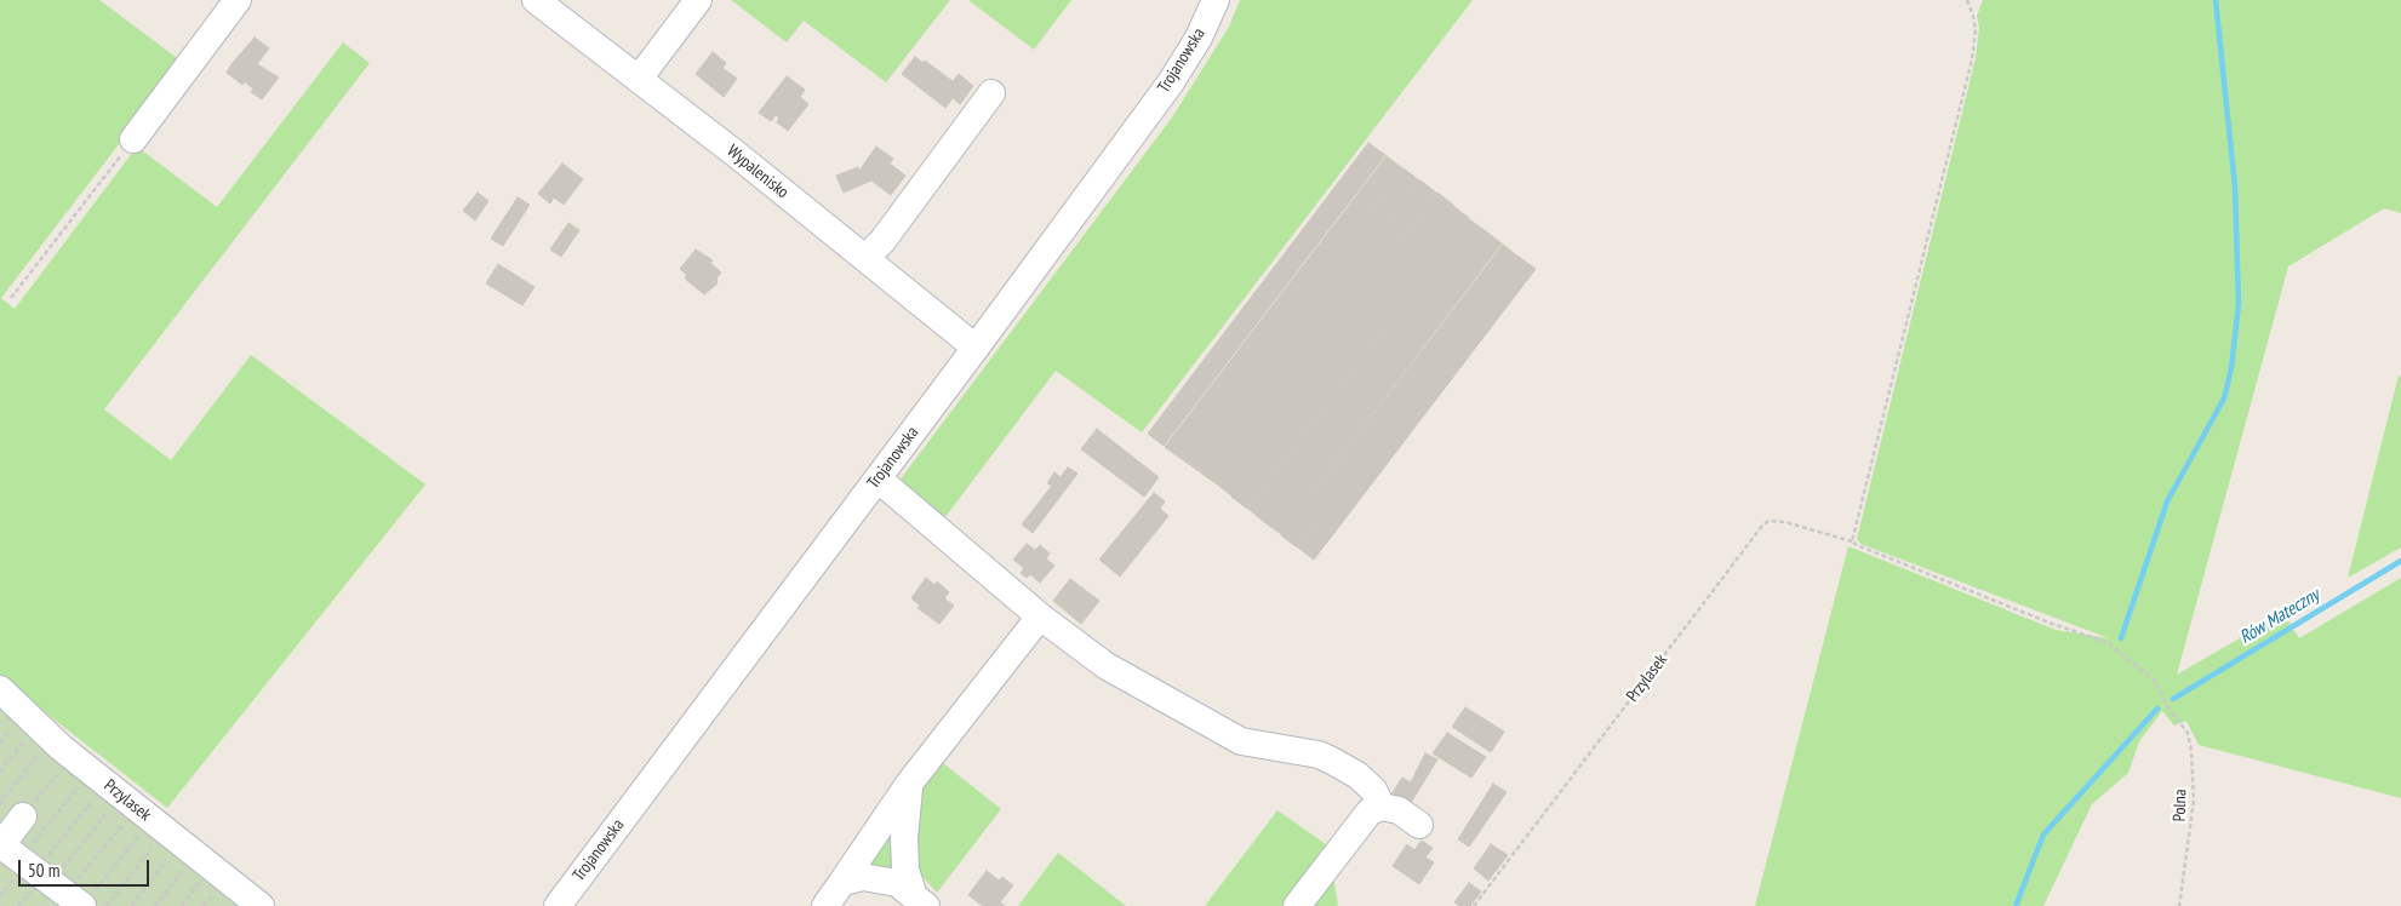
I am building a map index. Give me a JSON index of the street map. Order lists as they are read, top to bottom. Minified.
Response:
{"streets":{"street":["Trojanowska","Wypalenisko","Przylasek"],"path":["Polna"]},"crossings":[["Trojanowska","Wypalenisko"],["Przylasek","Polna"]],"water":["Rów Mateczny"],"scale_bar":"50 m"}
